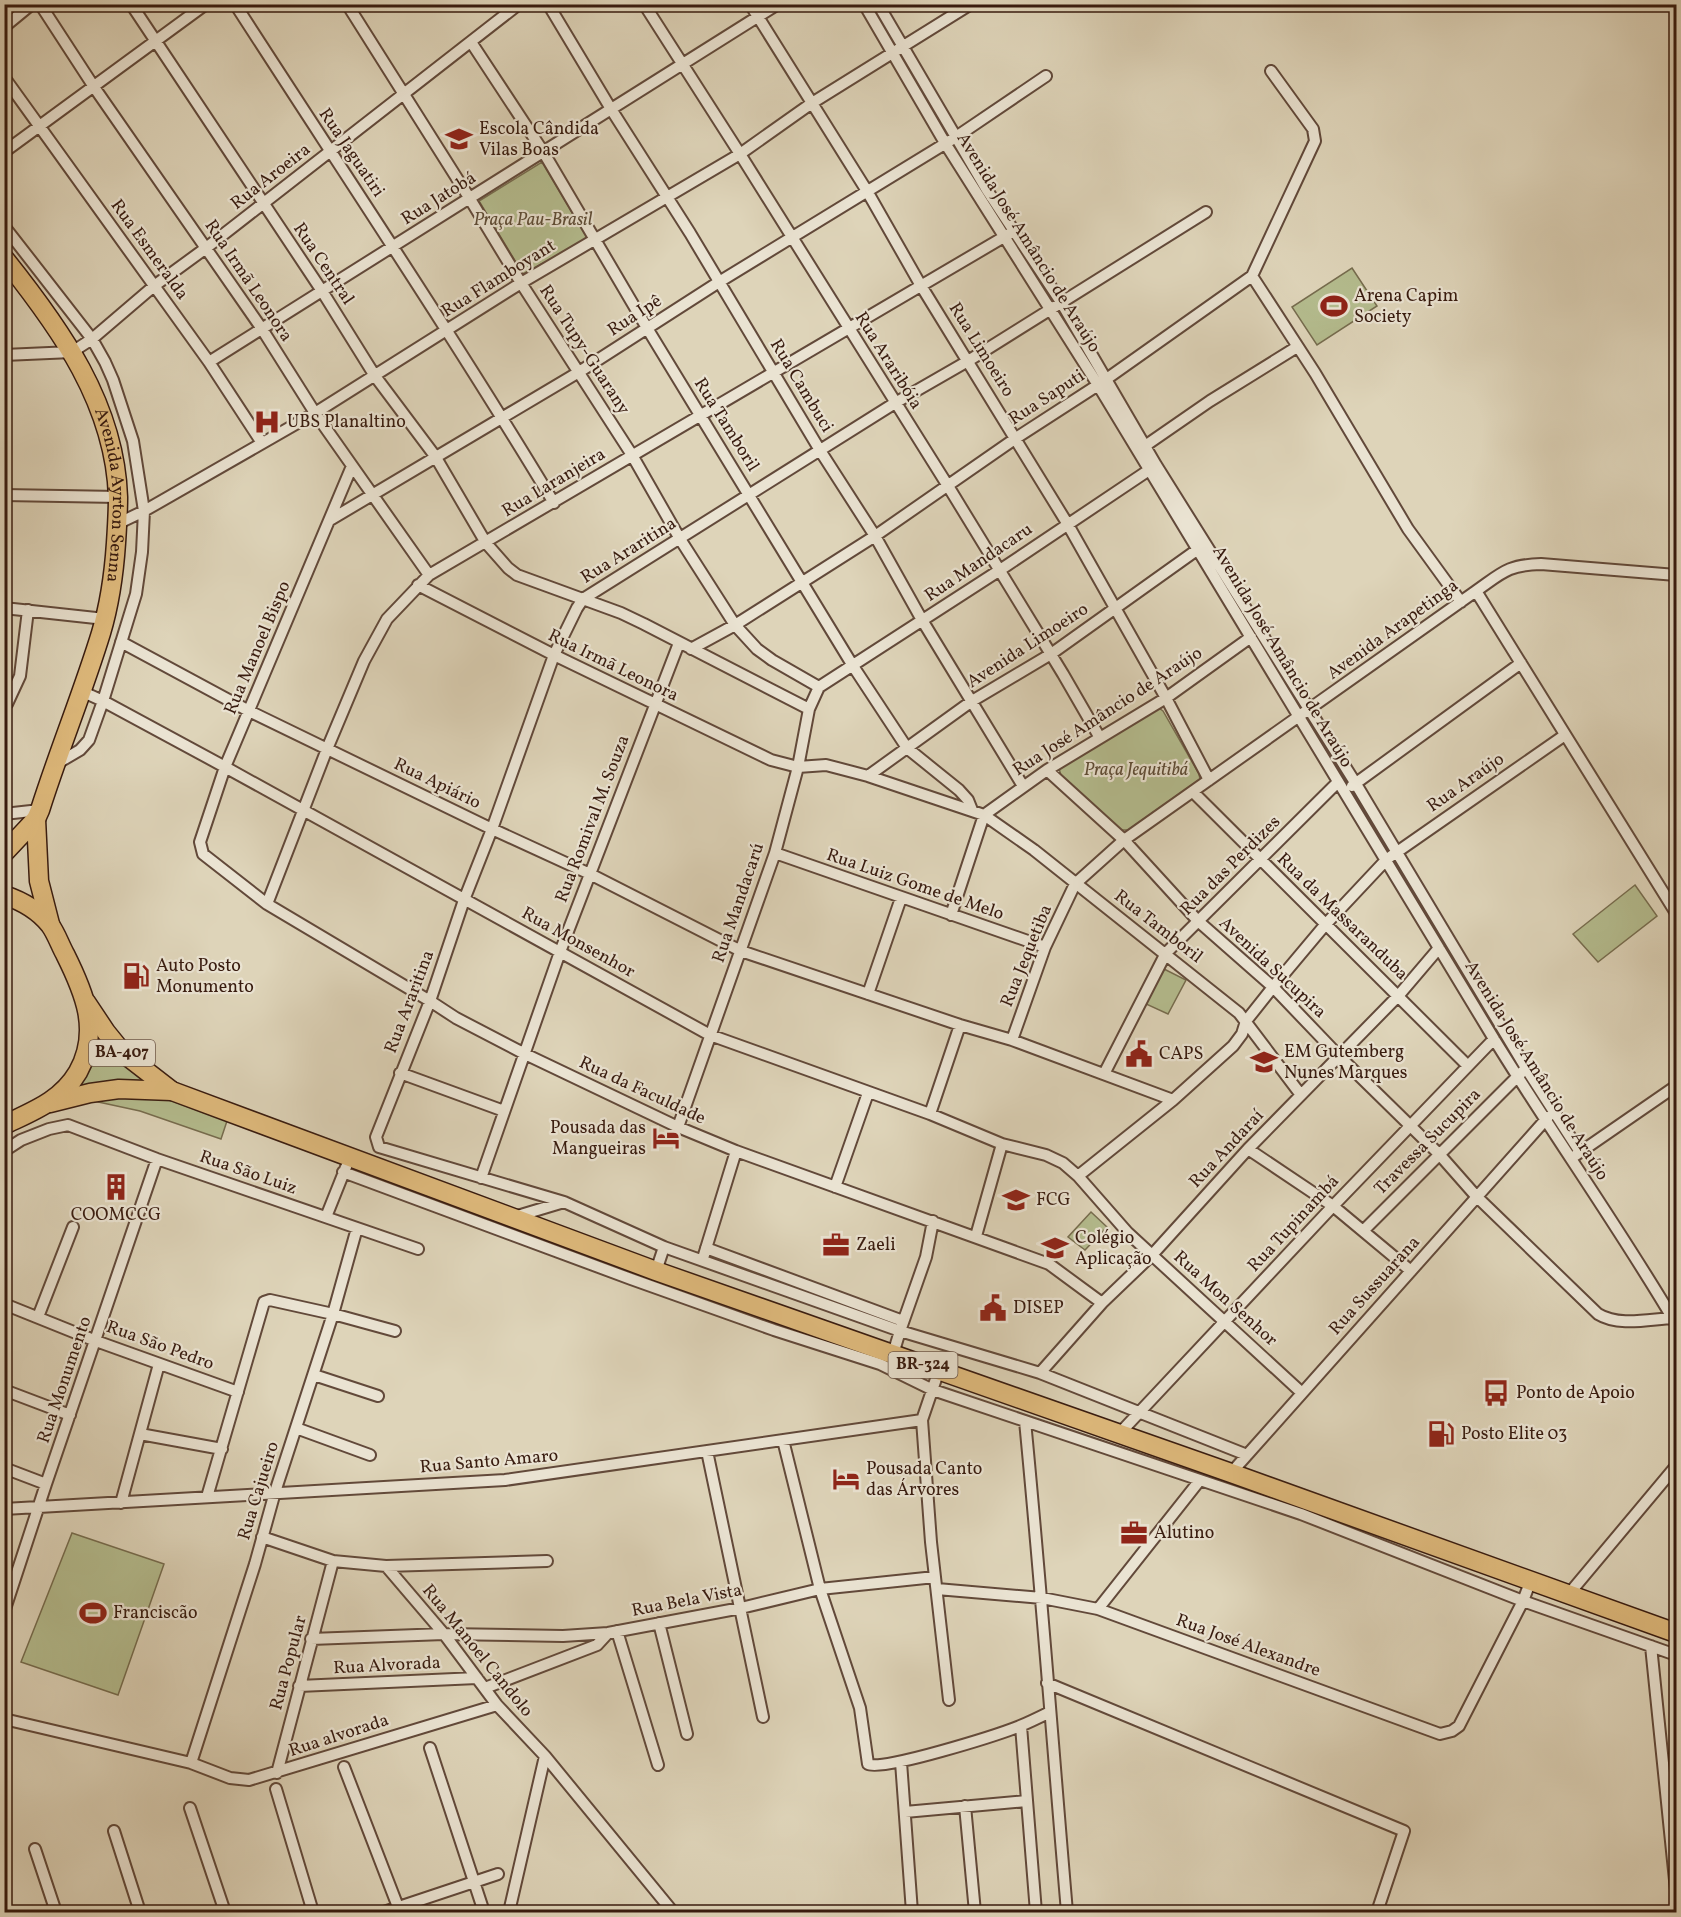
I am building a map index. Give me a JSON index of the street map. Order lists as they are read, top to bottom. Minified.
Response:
{"streets":{"highway":["Avenida Ayrton Senna","BA-407","BR-324"],"street":["Rua Jaguatiri","Rua Aroeira","Rua Jatobá","Avenida José Amâncio de Araújo","Rua Esmeralda","Rua Central","Rua Flamboyant","Rua Irmã Leonora","Rua Ipê","Rua Tupy-Guarany","Rua Limoeiro","Rua Araribóia","Rua Cambuci","Rua Saputi","Rua Tamboril","Rua Laranjeira","Rua Araritina","Rua Mandacaru","Avenida Arapetinga","Avenida Limoeiro","Rua Manoel Bispo","Rua José Amâncio de Araújo","Rua Araújo","Rua Apiário","Rua Romival M. Souza","Rua das Perdizes","Rua Luiz Gome de Melo","Rua Mandacarú","Rua da Massaranduba","Rua Monsenhor","Rua Jequetiba","Avenida Sucupira","Rua da Faculdade","Travessa Sucupira","Rua Andaraí","Rua São Luiz","Rua Tupinambá","Rua Sussuarana","Rua Mon Senhor","Rua São Pedro","Rua Monumento","Rua Santo Amaro","Rua Cajueiro","Rua Bela Vista","Rua José Alexandre","Rua Manoel Candolo","Rua Popular","Rua Alvorada","Rua alvorada"]},"crossings":[["Rua Jaguatiri","Rua Aroeira"],["Rua Jaguatiri","Rua Jatobá"],["Rua Jaguatiri","Rua Flamboyant"],["Rua Jaguatiri","Rua Ipê"],["Rua Jaguatiri","Rua Laranjeira"],["Rua Aroeira","Rua Esmeralda"],["Rua Aroeira","Rua Central"],["Rua Aroeira","Rua Irmã Leonora"],["Rua Aroeira","Rua Tupy-Guarany"],["Rua Aroeira","Rua Tamboril"],["Rua Aroeira","Avenida Ayrton Senna"],["Rua Jatobá","Rua Esmeralda"],["Rua Jatobá","Rua Central"],["Rua Jatobá","Rua Irmã Leonora"],["Rua Jatobá","Rua Tupy-Guarany"],["Rua Jatobá","Rua Limoeiro"],["Rua Jatobá","Rua Araribóia"],["Rua Jatobá","Rua Cambuci"],["Rua Jatobá","Rua Tamboril"],["Avenida José Amâncio de Araújo","Rua Flamboyant"],["Avenida José Amâncio de Araújo","Rua Ipê"],["Avenida José Amâncio de Araújo","Rua Saputi"],["Avenida José Amâncio de Araújo","Rua Laranjeira"],["Avenida José Amâncio de Araújo","Rua Araritina"],["Avenida José Amâncio de Araújo","Rua Mandacaru"],["Avenida José Amâncio de Araújo","Avenida Arapetinga"],["Avenida José Amâncio de Araújo","Avenida Limoeiro"],["Avenida José Amâncio de Araújo","Rua José Amâncio de Araújo"],["Avenida José Amâncio de Araújo","Rua Araújo"],["Avenida José Amâncio de Araújo","Rua das Perdizes"],["Avenida José Amâncio de Araújo","Avenida Sucupira"],["Avenida José Amâncio de Araújo","Travessa Sucupira"],["Avenida José Amâncio de Araújo","Rua Andaraí"],["Avenida José Amâncio de Araújo","Rua Tupinambá"],["Avenida José Amâncio de Araújo","Rua Sussuarana"],["Rua Esmeralda","Rua Flamboyant"],["Rua Central","Rua Flamboyant"],["Rua Central","Rua Ipê"],["Rua Central","Rua Saputi"],["Rua Central","Rua Laranjeira"],["Rua Central","Rua Araritina"],["Rua Central","Rua Romival M. Souza"],["Rua Central","Rua Mandacarú"],["Rua Flamboyant","Rua Irmã Leonora"],["Rua Flamboyant","Rua Tupy-Guarany"],["Rua Flamboyant","Rua Limoeiro"],["Rua Flamboyant","Rua Araribóia"],["Rua Flamboyant","Rua Cambuci"],["Rua Flamboyant","Rua Tamboril"],["Rua Flamboyant","Avenida Ayrton Senna"],["Rua Irmã Leonora","Rua Ipê"],["Rua Irmã Leonora","Rua Tamboril"],["Rua Irmã Leonora","Rua Laranjeira"],["Rua Irmã Leonora","Rua Araritina"],["Rua Irmã Leonora","Rua Manoel Bispo"],["Rua Irmã Leonora","Rua Romival M. Souza"],["Rua Irmã Leonora","Rua Mandacarú"],["Rua Ipê","Rua Tupy-Guarany"],["Rua Ipê","Rua Limoeiro"],["Rua Ipê","Rua Araribóia"],["Rua Ipê","Rua Cambuci"],["Rua Ipê","Rua Tamboril"],["Rua Ipê","Rua Manoel Bispo"],["Rua Tupy-Guarany","Rua Saputi"],["Rua Tupy-Guarany","Rua Laranjeira"],["Rua Tupy-Guarany","Rua Araritina"],["Rua Tupy-Guarany","Rua Mandacaru"],["Rua Tupy-Guarany","Rua Mandacarú"],["Rua Limoeiro","Rua Saputi"],["Rua Limoeiro","Rua Laranjeira"],["Rua Limoeiro","Rua Araritina"],["Rua Limoeiro","Rua Mandacaru"],["Rua Limoeiro","Avenida Arapetinga"],["Rua Limoeiro","Avenida Limoeiro"],["Rua Limoeiro","Rua José Amâncio de Araújo"],["Rua Araribóia","Rua Saputi"],["Rua Araribóia","Rua Laranjeira"],["Rua Araribóia","Rua Araritina"],["Rua Araribóia","Rua Mandacaru"],["Rua Araribóia","Avenida Limoeiro"],["Rua Araribóia","Rua José Amâncio de Araújo"],["Rua Cambuci","Rua Saputi"],["Rua Cambuci","Rua Laranjeira"],["Rua Cambuci","Rua Araritina"],["Rua Cambuci","Rua Mandacaru"],["Rua Cambuci","Avenida Limoeiro"],["Rua Cambuci","Rua José Amâncio de Araújo"],["Rua Saputi","Rua Tamboril"],["Rua Tamboril","Rua Laranjeira"],["Rua Tamboril","Rua Araritina"],["Rua Tamboril","Rua Mandacaru"],["Rua Tamboril","Avenida Arapetinga"],["Rua Tamboril","Avenida Limoeiro"],["Rua Tamboril","Rua José Amâncio de Araújo"],["Rua Tamboril","Rua Araújo"],["Rua Tamboril","Rua das Perdizes"],["Rua Tamboril","Rua Mandacarú"],["Rua Tamboril","Rua Jequetiba"],["Rua Tamboril","Rua Andaraí"],["Rua Laranjeira","Rua Apiário"],["Rua Laranjeira","Rua Monsenhor"],["Rua Laranjeira","Rua da Faculdade"],["Avenida Ayrton Senna","Rua Monsenhor"],["Avenida Ayrton Senna","BA-407"],["Rua Araritina","Rua Apiário"],["Rua Araritina","Rua Romival M. Souza"],["Rua Araritina","Rua Monsenhor"],["Rua Araritina","Rua da Faculdade"],["Rua Mandacaru","Rua Mandacarú"],["Avenida Arapetinga","Rua da Massaranduba"],["Avenida Arapetinga","Rua Jequetiba"],["Avenida Arapetinga","Avenida Sucupira"],["Rua Manoel Bispo","Rua Apiário"],["Rua Manoel Bispo","Rua Monsenhor"],["Rua Manoel Bispo","Rua da Faculdade"],["Rua José Amâncio de Araújo","Avenida Sucupira"],["Rua Araújo","Rua Apiário"],["Rua Araújo","Rua da Massaranduba"],["Rua Araújo","Rua Monsenhor"],["Rua Araújo","Avenida Sucupira"],["Rua Araújo","Rua Mon Senhor"],["Rua Apiário","Rua Romival M. Souza"],["Rua Apiário","Rua das Perdizes"],["Rua Apiário","Rua Mandacarú"],["Rua Apiário","Rua Jequetiba"],["Rua Romival M. Souza","Rua Monsenhor"],["Rua Romival M. Souza","Rua da Faculdade"],["Rua das Perdizes","Rua da Massaranduba"],["Rua das Perdizes","Avenida Sucupira"],["Rua Luiz Gome de Melo","Rua Mandacarú"],["Rua Luiz Gome de Melo","Rua Jequetiba"],["Rua Mandacarú","Rua Monsenhor"],["Rua Mandacarú","Rua da Faculdade"],["Rua da Massaranduba","Rua Andaraí"],["Rua da Massaranduba","Rua Tupinambá"],["Rua Monsenhor","Rua Mon Senhor"],["Avenida Sucupira","Travessa Sucupira"],["Avenida Sucupira","Rua Andaraí"],["Avenida Sucupira","Rua Tupinambá"],["Avenida Sucupira","Rua Sussuarana"],["BA-407","BR-324"],["Rua da Faculdade","Rua Andaraí"],["Rua Andaraí","Rua Mon Senhor"],["Rua São Luiz","Rua Monumento"],["Rua São Luiz","Rua Cajueiro"],["Rua Tupinambá","Rua Mon Senhor"],["Rua Tupinambá","BR-324"],["Rua Sussuarana","Rua Mon Senhor"],["Rua Sussuarana","BR-324"],["Rua São Pedro","Rua Monumento"],["Rua Monumento","Rua Santo Amaro"],["Rua Santo Amaro","Rua Cajueiro"],["Rua Cajueiro","Rua alvorada"],["Rua Bela Vista","Rua José Alexandre"],["Rua Bela Vista","Rua Manoel Candolo"],["Rua Bela Vista","Rua Popular"],["Rua Manoel Candolo","Rua Alvorada"],["Rua Manoel Candolo","Rua alvorada"],["Rua Popular","Rua Alvorada"],["Rua Popular","Rua alvorada"]],"parks":["Praça Pau-Brasil","Praça Jequitibá"],"places":{"school or university":["Escola Cândida Vilas Boas","EM Gutemberg Nunes Marques","FCG","Colégio Aplicação"],"sports":["Arena Capim Society","Franciscão"],"hospital":["UBS Planaltino"],"fuel station":["Auto Posto Monumento","Posto Elite 03"],"public building":["CAPS","DISEP"],"hotel":["Pousada das Mangueiras","Pousada Canto das Árvores"],"building":["COOMCCG"],"office":["Zaeli","Alutino"],"bus stop":["Ponto de Apoio"]}}
